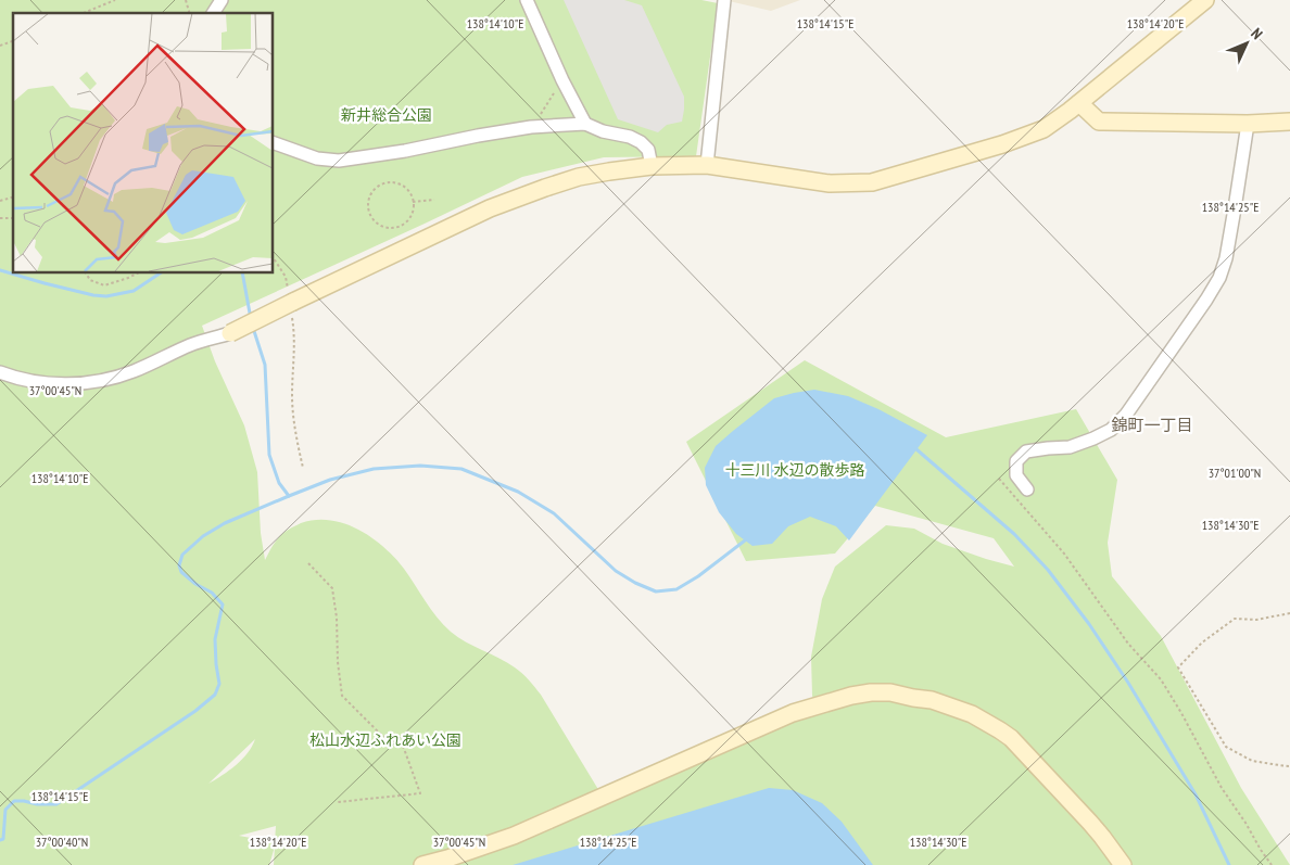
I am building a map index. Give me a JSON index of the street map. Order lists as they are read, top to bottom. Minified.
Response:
{"districts":["錦町一丁目"],"parks":["新井総合公園","十三川 水辺の散歩路","松山水辺ふれあい公園"],"north":"top right","coordinates":["138°14'10\"E","138°14'15\"E","138°14'20\"E","138°14'25\"E","37°00'45\"N","37°01'00\"N","138°14'30\"E","37°00'40\"N"]}
